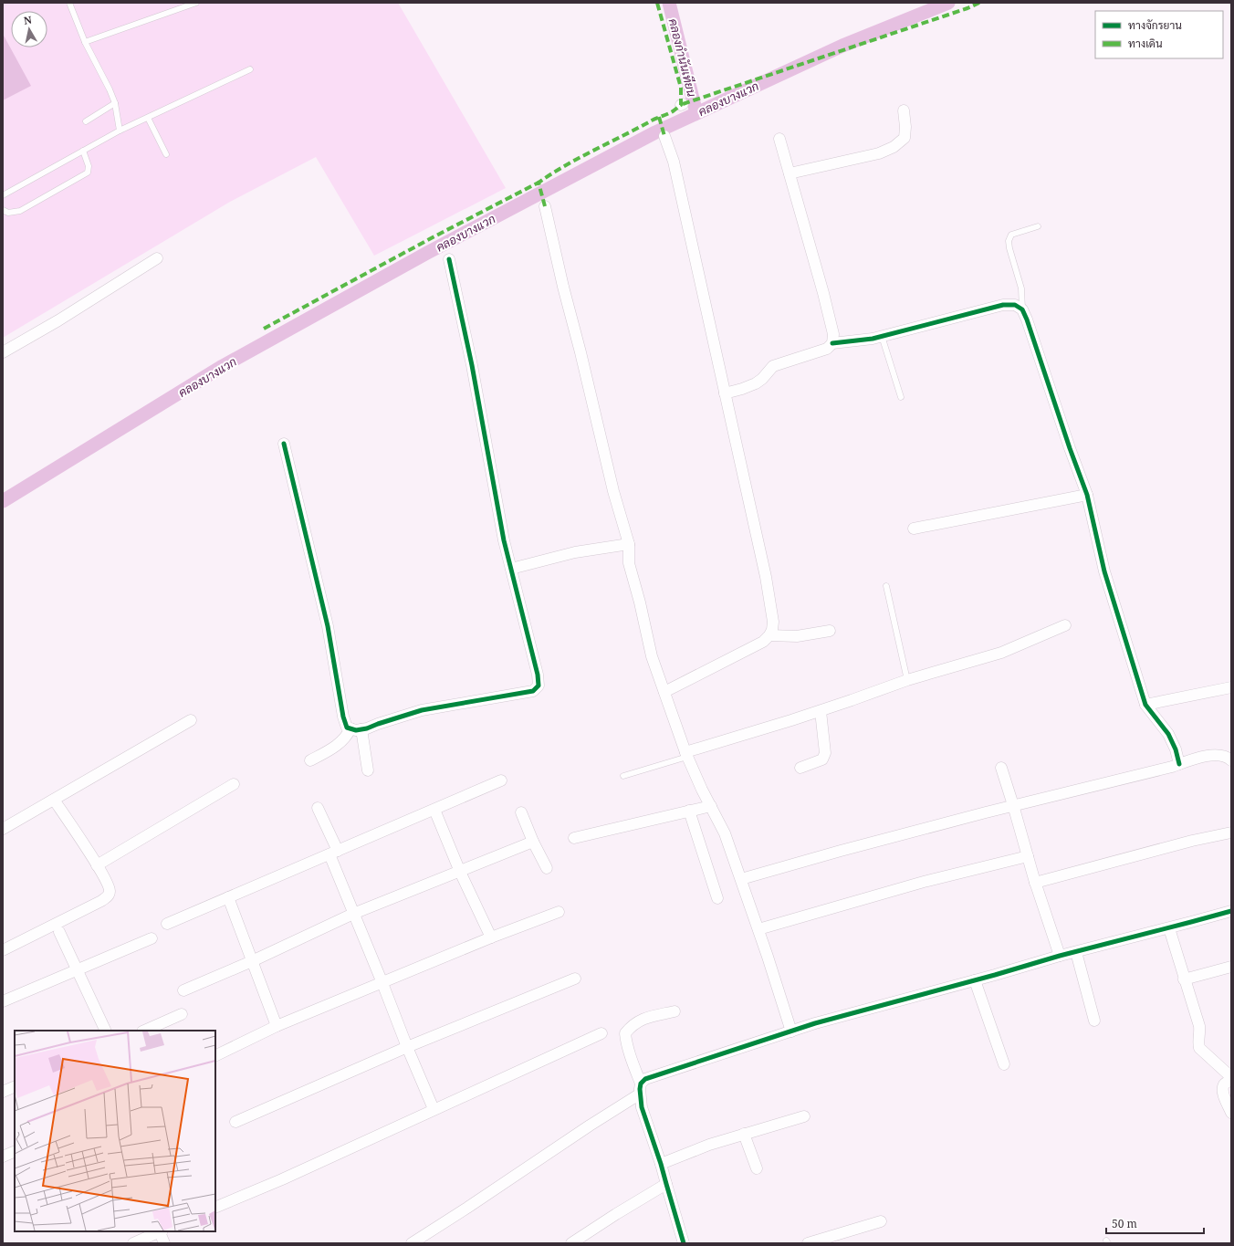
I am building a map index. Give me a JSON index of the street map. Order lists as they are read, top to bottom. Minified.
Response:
{"water":["คลองกำนันเทียน","คลองบางแวก"],"legend":["ทางจักรยาน","ทางเดิน"],"scale_bar":"50 m","north":"top"}
